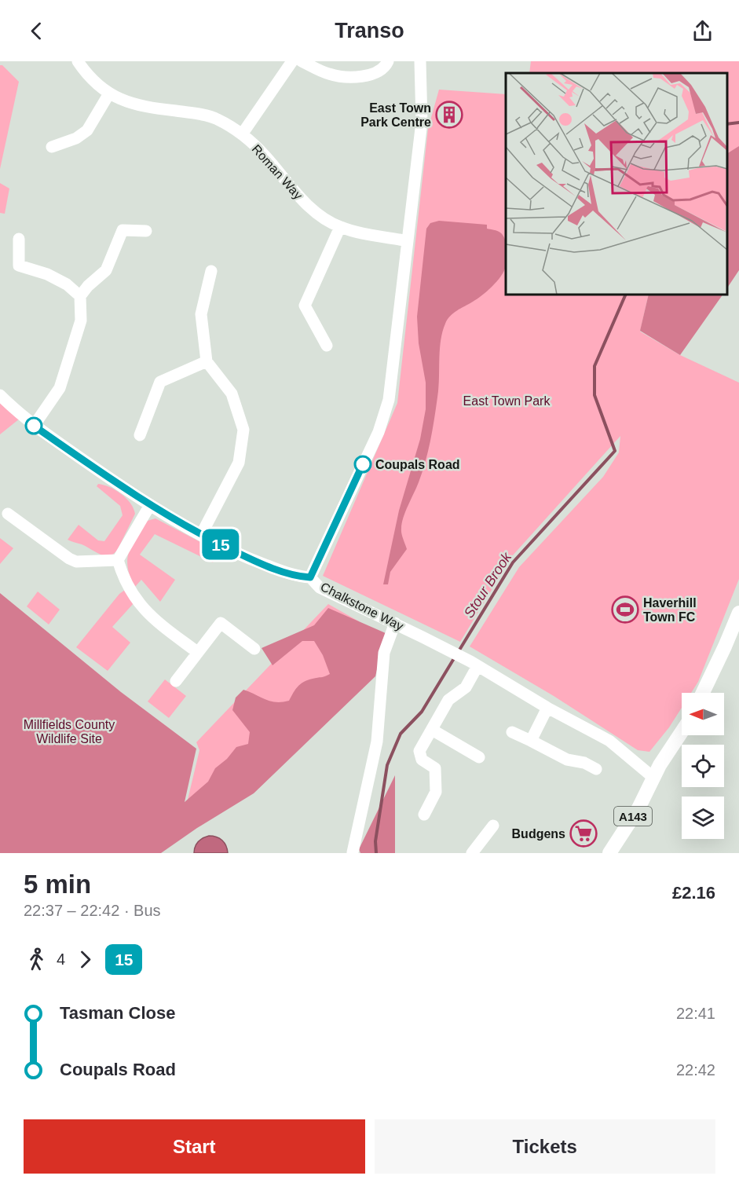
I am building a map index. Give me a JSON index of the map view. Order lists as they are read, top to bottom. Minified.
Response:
{"streets":{"main road":["A143"],"street":["Roman Way","Chalkstone Way"]},"crossings":[["Chalkstone Way","A143"]],"water":["Stour Brook"],"parks":["East Town Park","Millfields County Wildlife Site"],"places":{"building":["East Town Park Centre"],"other":["Coupals Road"],"sports":["Haverhill Town FC"],"supermarket":["Budgens"]},"lines":["bus line 15"],"north":"left","page":{"header":"Transo","on_map":"15","heading":["5 min","22:37 – 22:42 · Bus","£2.16"],"legs":["4","15"],"list":[{"name":"Tasman Close","value":"22:41"},{"name":"Coupals Road","value":"22:42"}],"buttons":["Start","Tickets"]}}
